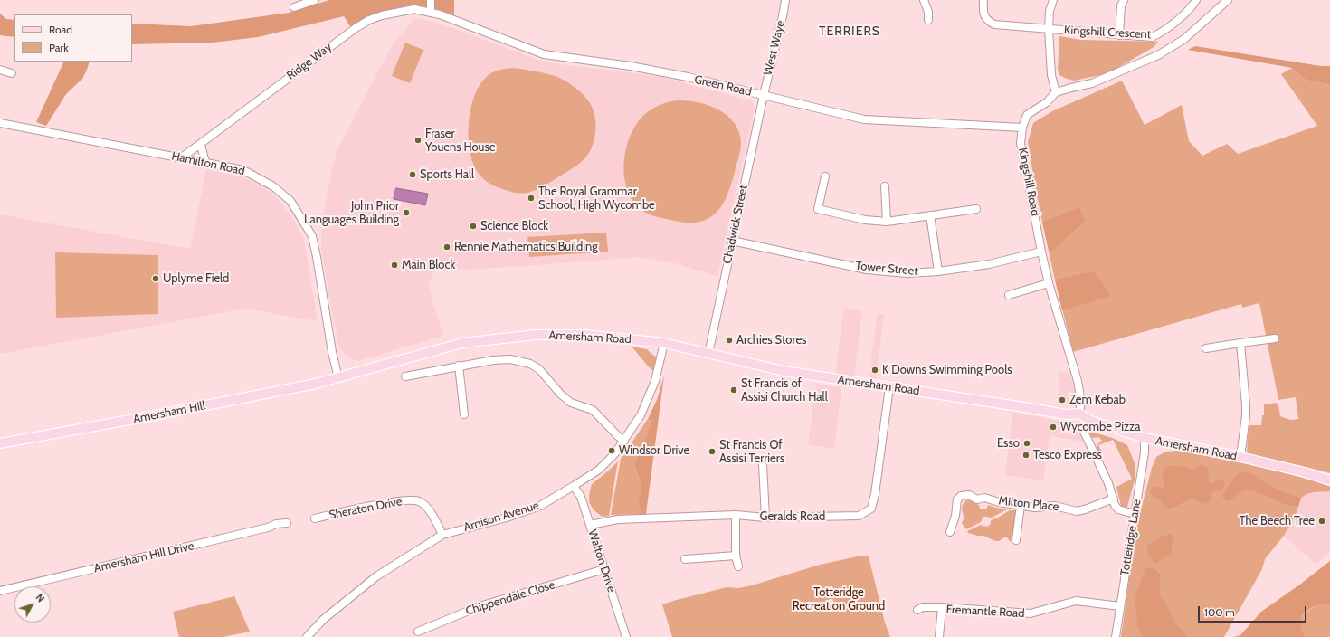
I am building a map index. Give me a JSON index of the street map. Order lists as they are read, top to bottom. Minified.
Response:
{"streets":{"main road":["Amersham Road","Amersham Hill"],"street":["Kingshill Crescent","West Waye","Ridge Way","Green Road","Hamilton Road","Kingshill Road","Chadwick Street","Tower Street","Milton Place","Sheraton Drive","Arnison Avenue","Geralds Road","Totteridge Lane","Amersham Hill Drive","Walton Drive","Chippendale Close","Fremantle Road"]},"crossings":[["West Waye","Green Road"],["West Waye","Chadwick Street"],["Ridge Way","Green Road"],["Ridge Way","Hamilton Road"],["Green Road","Kingshill Road"],["Green Road","Chadwick Street"],["Hamilton Road","Amersham Road"],["Hamilton Road","Amersham Hill"],["Kingshill Road","Tower Street"],["Kingshill Road","Amersham Road"],["Chadwick Street","Tower Street"],["Chadwick Street","Amersham Road"],["Amersham Road","Amersham Hill"],["Amersham Road","Arnison Avenue"],["Amersham Road","Geralds Road"],["Amersham Road","Totteridge Lane"],["Sheraton Drive","Arnison Avenue"],["Arnison Avenue","Walton Drive"],["Geralds Road","Walton Drive"],["Totteridge Lane","Fremantle Road"],["Walton Drive","Chippendale Close"]],"districts":["TERRIERS"],"parks":["Totteridge Recreation Ground"],"places":["Fraser Youens House","Sports Hall","The Royal Grammar School, High Wycombe","John Prior Languages Building","Science Block","Rennie Mathematics Building","Main Block","Uplyme Field","Archies Stores","K Downs Swimming Pools","St Francis of Assisi Church Hall","Zem Kebab","Wycombe Pizza","Esso","Windsor Drive","St Francis Of Assisi Terriers","Tesco Express","The Beech Tree"],"legend":["Road","Park"],"scale_bar":"100 m","north":"top right"}
